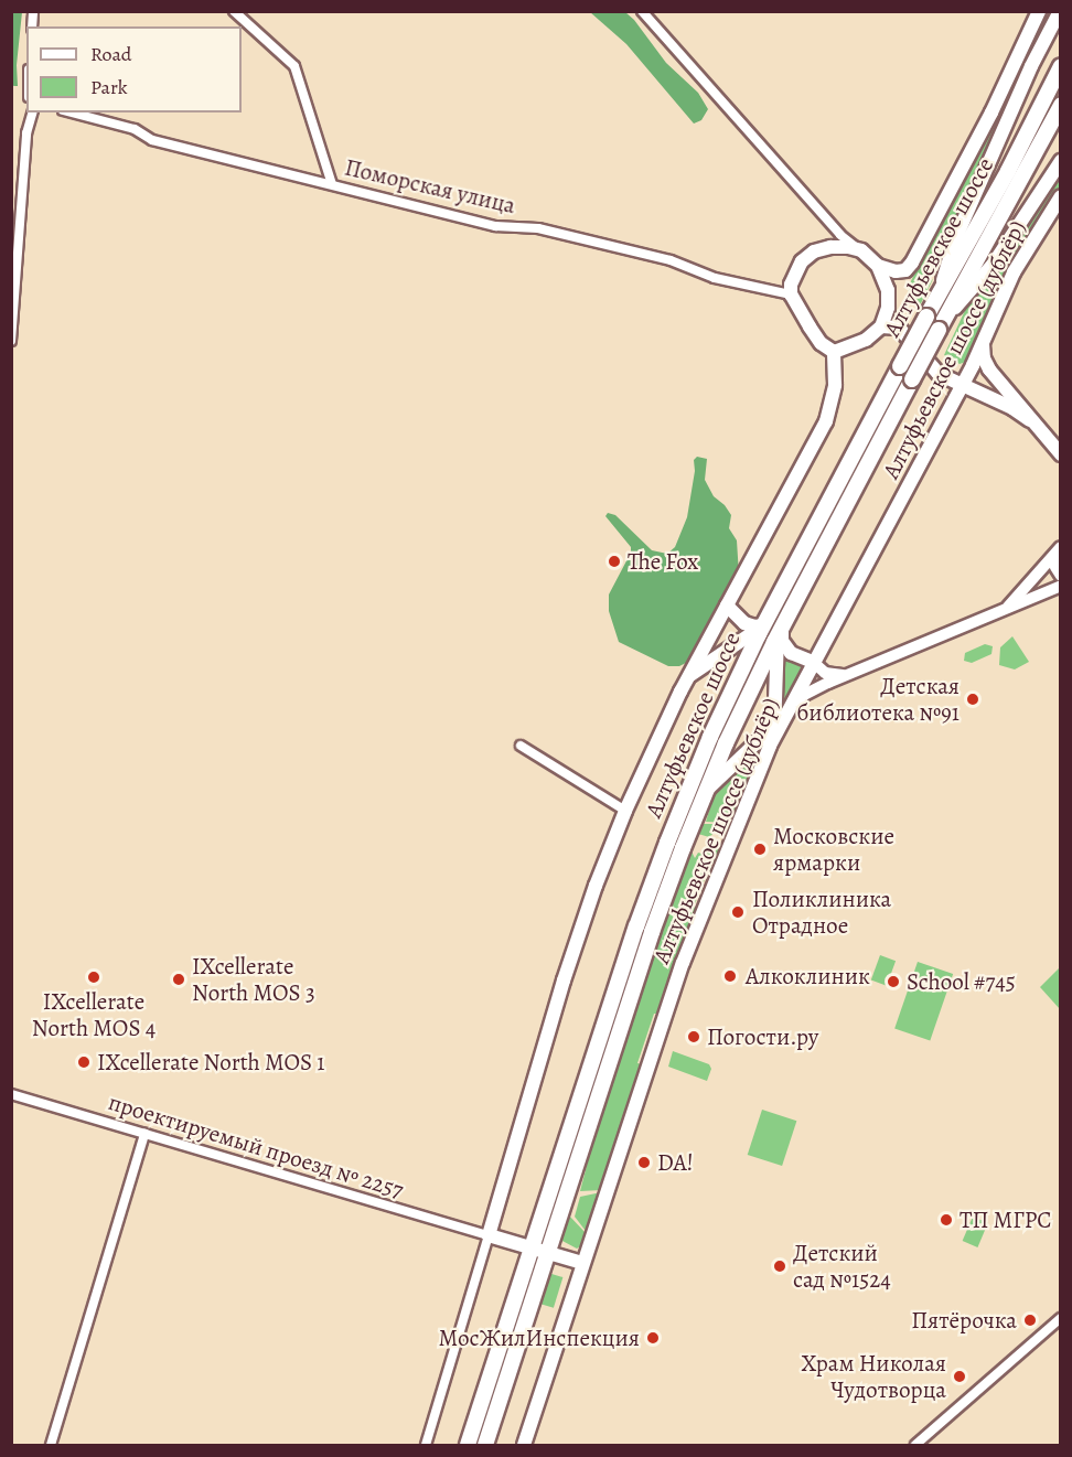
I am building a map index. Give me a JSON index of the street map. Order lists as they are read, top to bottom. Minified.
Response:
{"streets":{"main road":["Алтуфьевское шоссе","Алтуфьевское шоссе (дублёр)"],"street":["Поморская улица","проектируемый проезд № 2257"]},"places":["The Fox","Детская библиотека №91","Московские ярмарки","Поликлиника Отрадное","Алкоклиник","IXcellerate North MOS 4","IXcellerate North MOS 3","School #745","Погости.ру","IXcellerate North MOS 1","DA!","ТП МГРС","Детский сад №1524","Пятёрочка","МосЖилИнспекция","Храм Николая Чудотворца"],"legend":["Road","Park"]}
